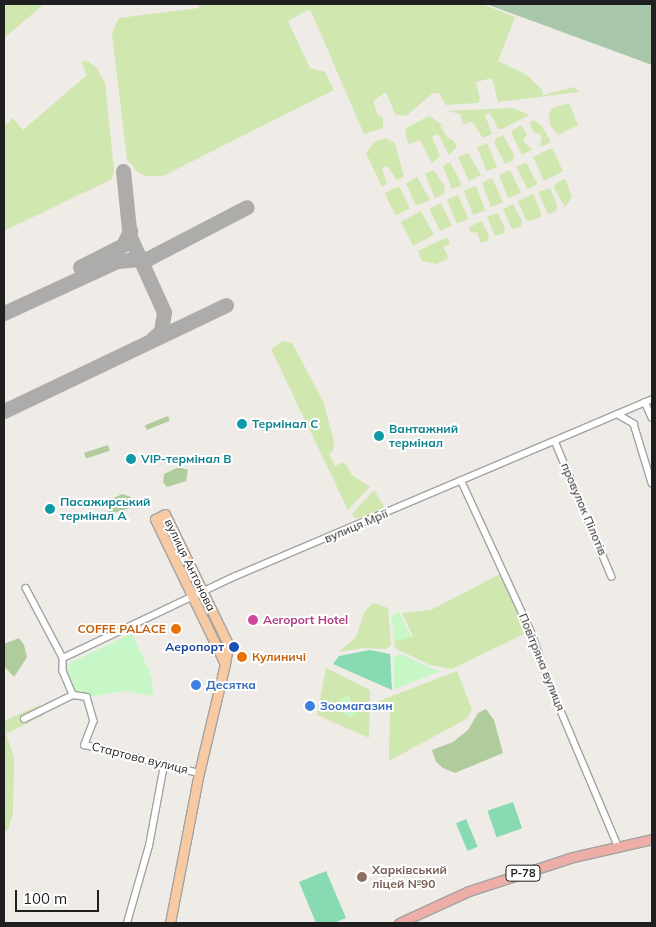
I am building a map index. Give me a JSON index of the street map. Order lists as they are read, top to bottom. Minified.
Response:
{"streets":{"highway":["Р-78"],"main road":["вулиця Антонова"],"street":["провулок Пілотів","вулиця Мрії","Повітряна вулиця","Стартова вулиця"]},"crossings":[["провулок Пілотів","вулиця Мрії"],["вулиця Мрії","вулиця Антонова"],["вулиця Мрії","Повітряна вулиця"],["вулиця Антонова","Стартова вулиця"],["Повітряна вулиця","Р-78"]],"places":["Термінал C","Вантажний термінал","VIP-термінал B","Пасажирський термінал A","Aeroport Hotel","COFFE PALACE","Аеропорт","Кулиничі","Десятка","Зоомагазин","Харківський ліцей №90"],"scale_bar":"100 m"}
